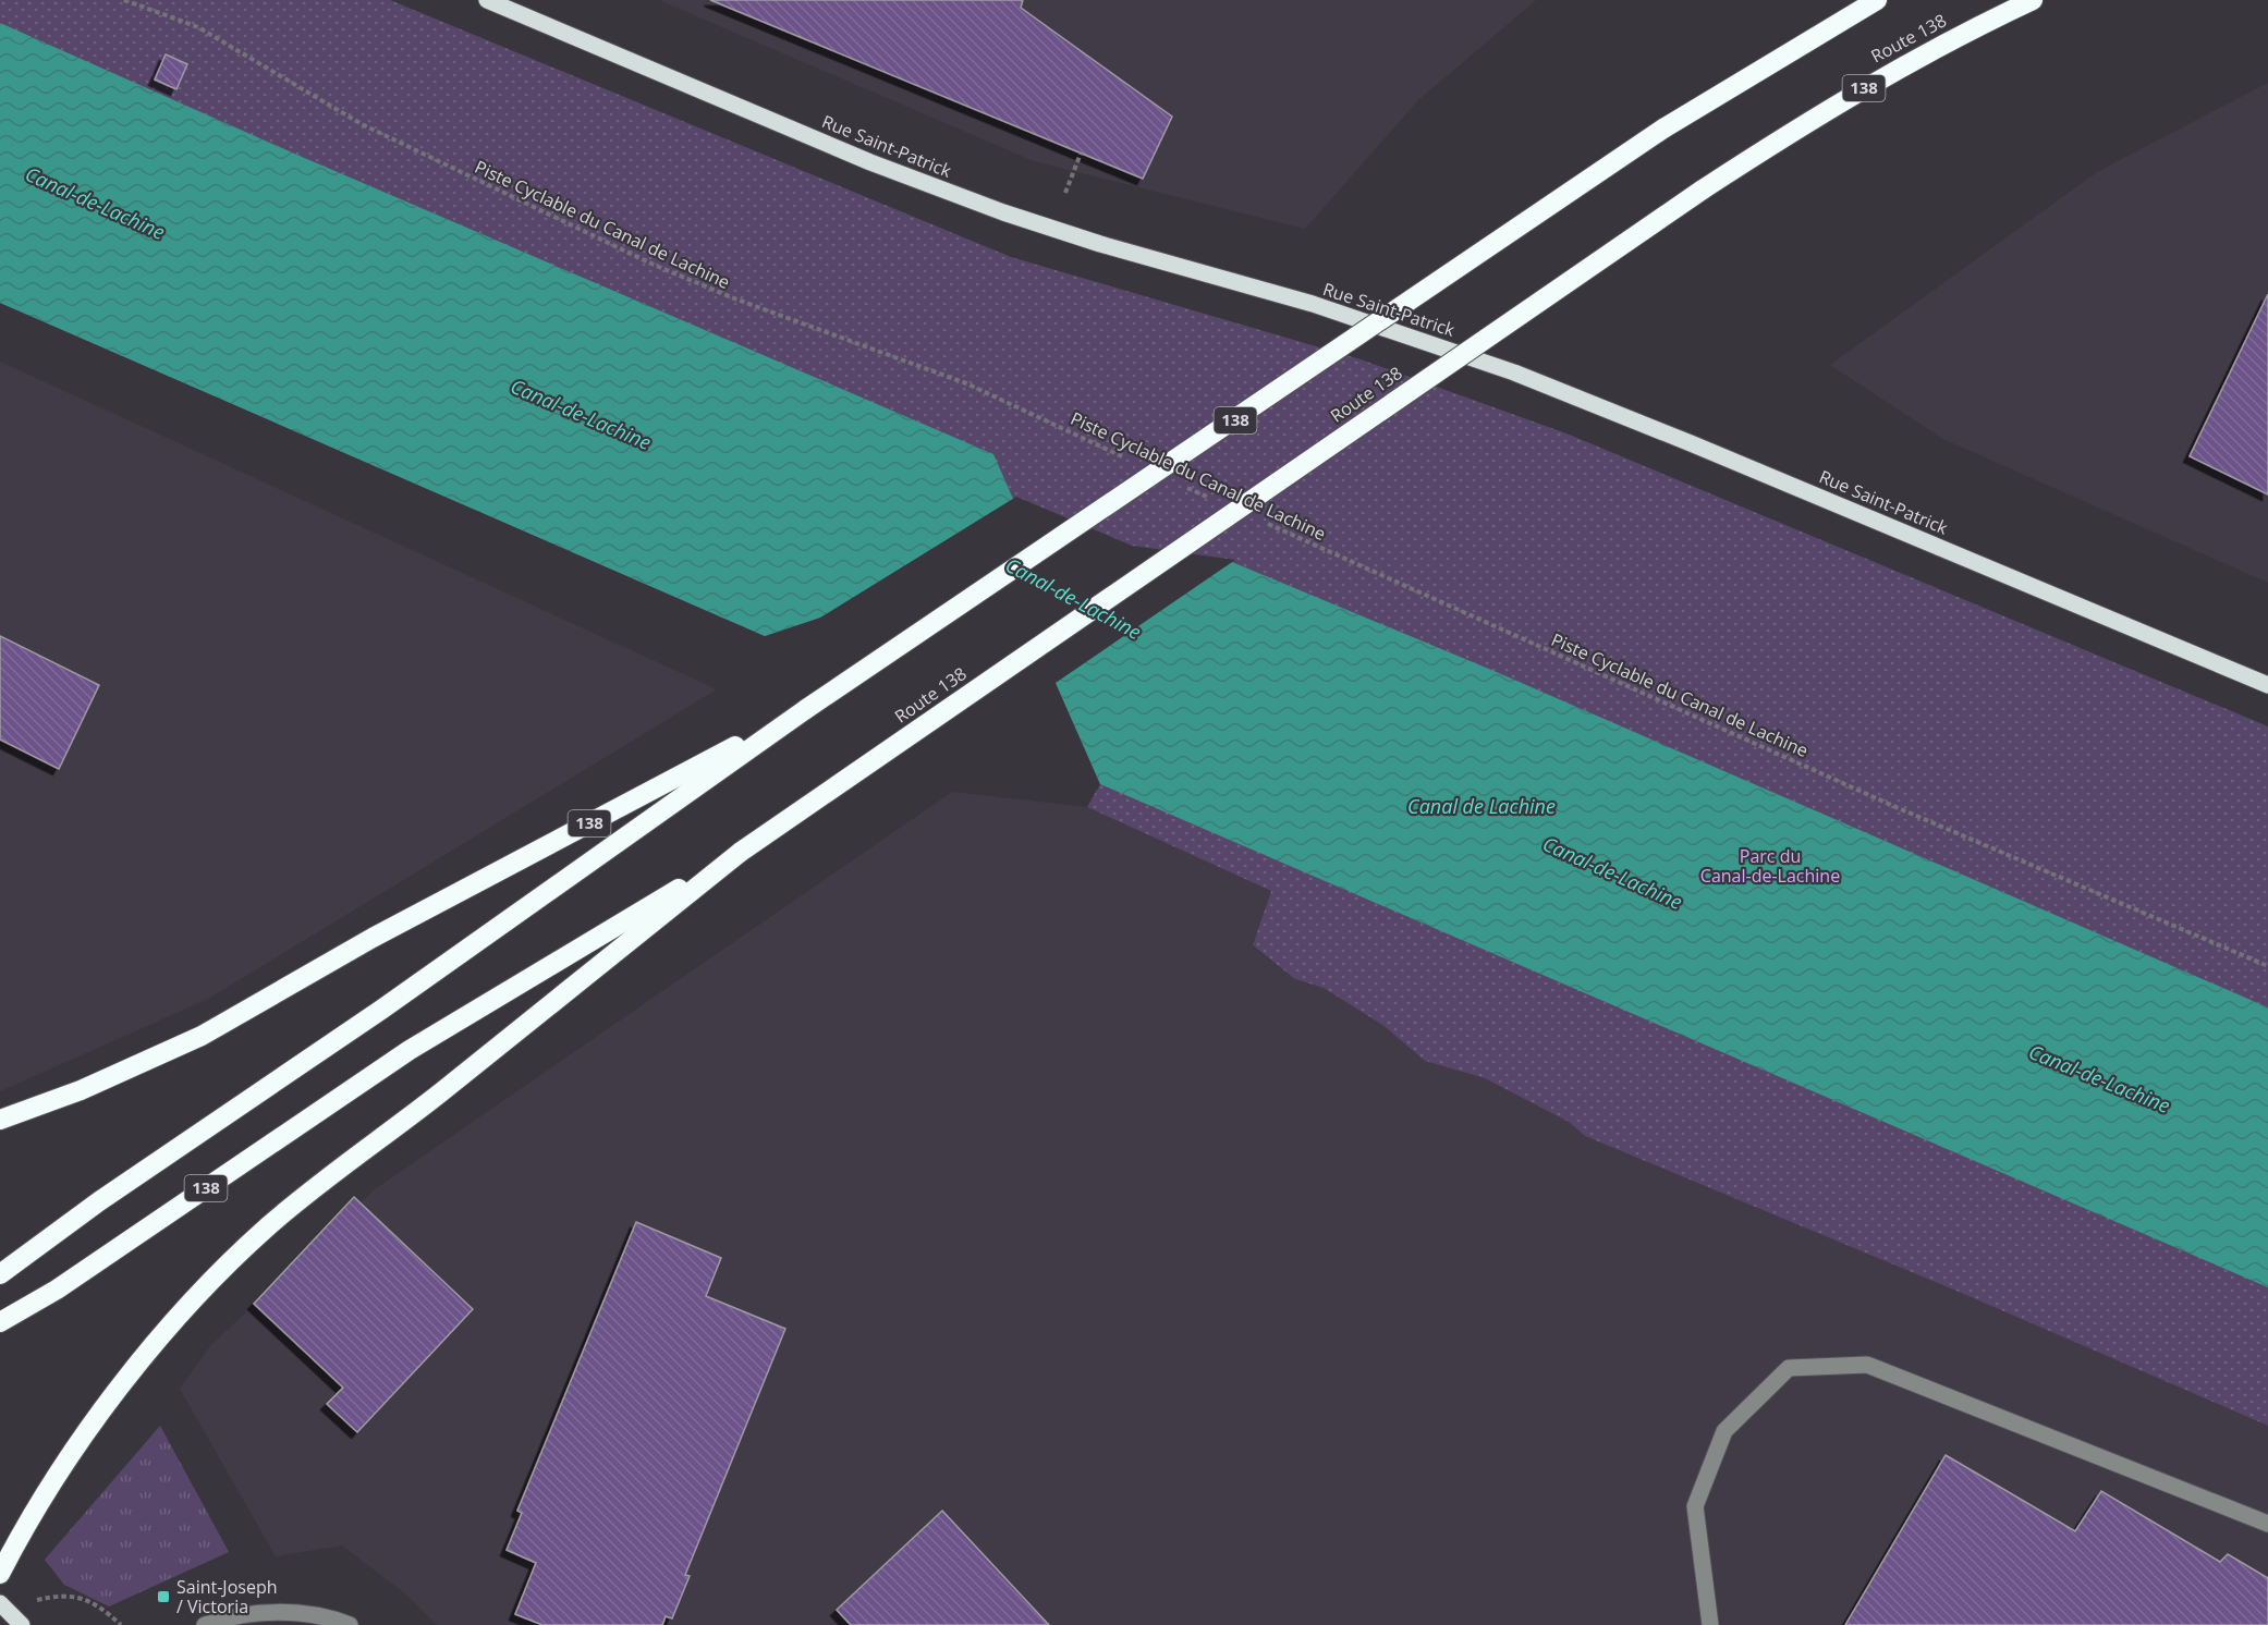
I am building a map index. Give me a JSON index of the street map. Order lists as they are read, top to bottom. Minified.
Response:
{"streets":{"highway":["Route 138","138"],"main road":["Rue Saint-Patrick"],"path":["Piste Cyclable du Canal de Lachine"]},"crossings":[["Route 138","138"]],"water":["Canal-de-Lachine","Canal de Lachine"],"parks":["Parc du Canal-de-Lachine"],"places":{"transit":["Saint-Joseph / Victoria"]}}
